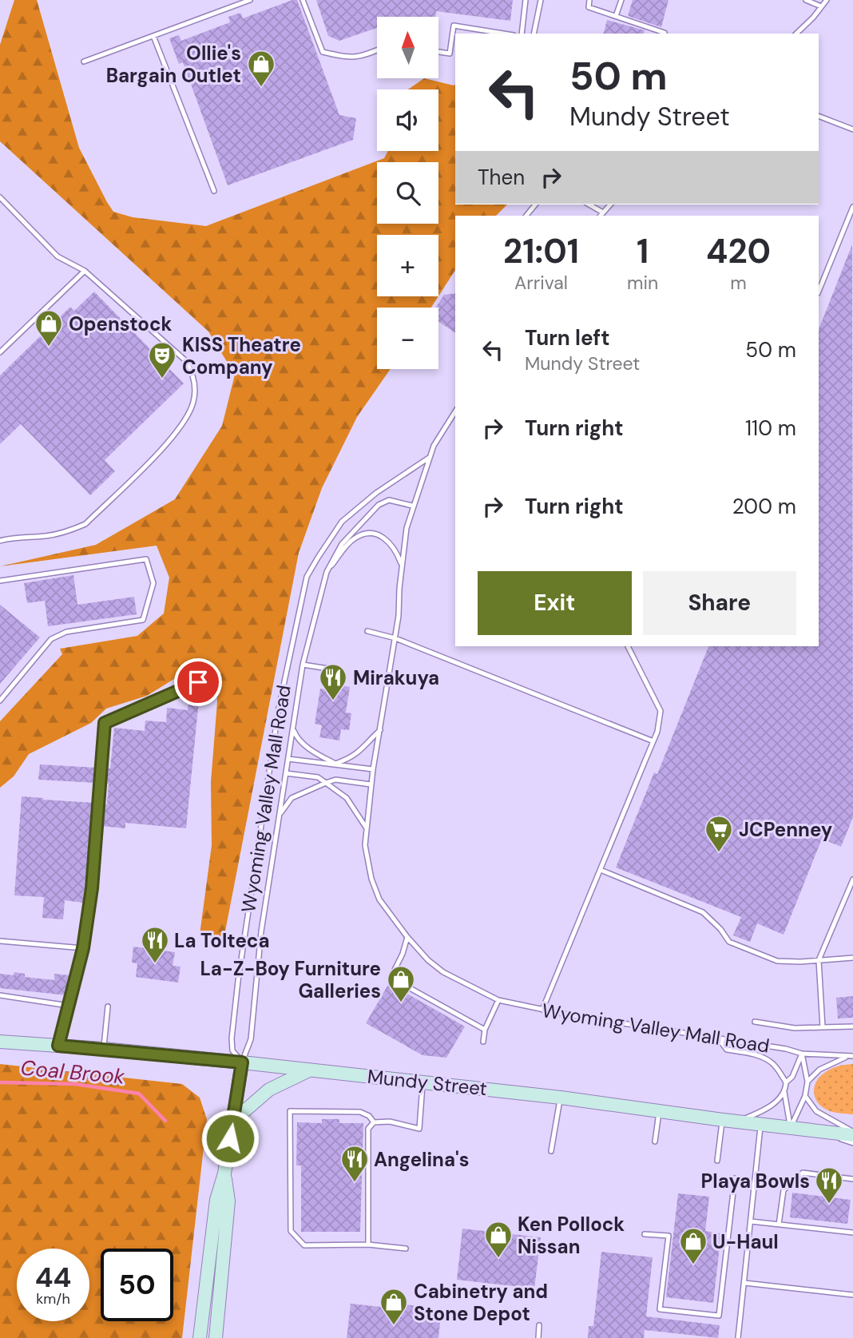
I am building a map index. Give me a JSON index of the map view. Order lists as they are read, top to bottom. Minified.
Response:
{"streets":{"main road":["Mundy Street"],"lane":["Wyoming Valley Mall Road"]},"crossings":[["Wyoming Valley Mall Road","Mundy Street"]],"water":["Coal Brook"],"places":{"shop":["Ollie's Bargain Outlet","Openstock","La-Z-Boy Furniture Galleries","Ken Pollock Nissan","U-Haul","Cabinetry and Stone Depot"],"theatre":["KISS Theatre Company"],"restaurant":["Mirakuya","La Tolteca","Angelina's","Playa Bowls"],"supermarket":["JCPenney"]},"north":"top","page":{"map_buttons":["+","−"],"turn":["50 m","Mundy Street"],"then":"Then","eta":["21:01","Arrival","1","min","420","m"],"list":[{"name":"Turn left","note":"Mundy Street","value":"50 m"},{"name":"Turn right","value":"110 m"},{"name":"Turn right","value":"200 m"}],"buttons":["Exit","Share"],"speed":"44 km/h","limit":"50"}}
